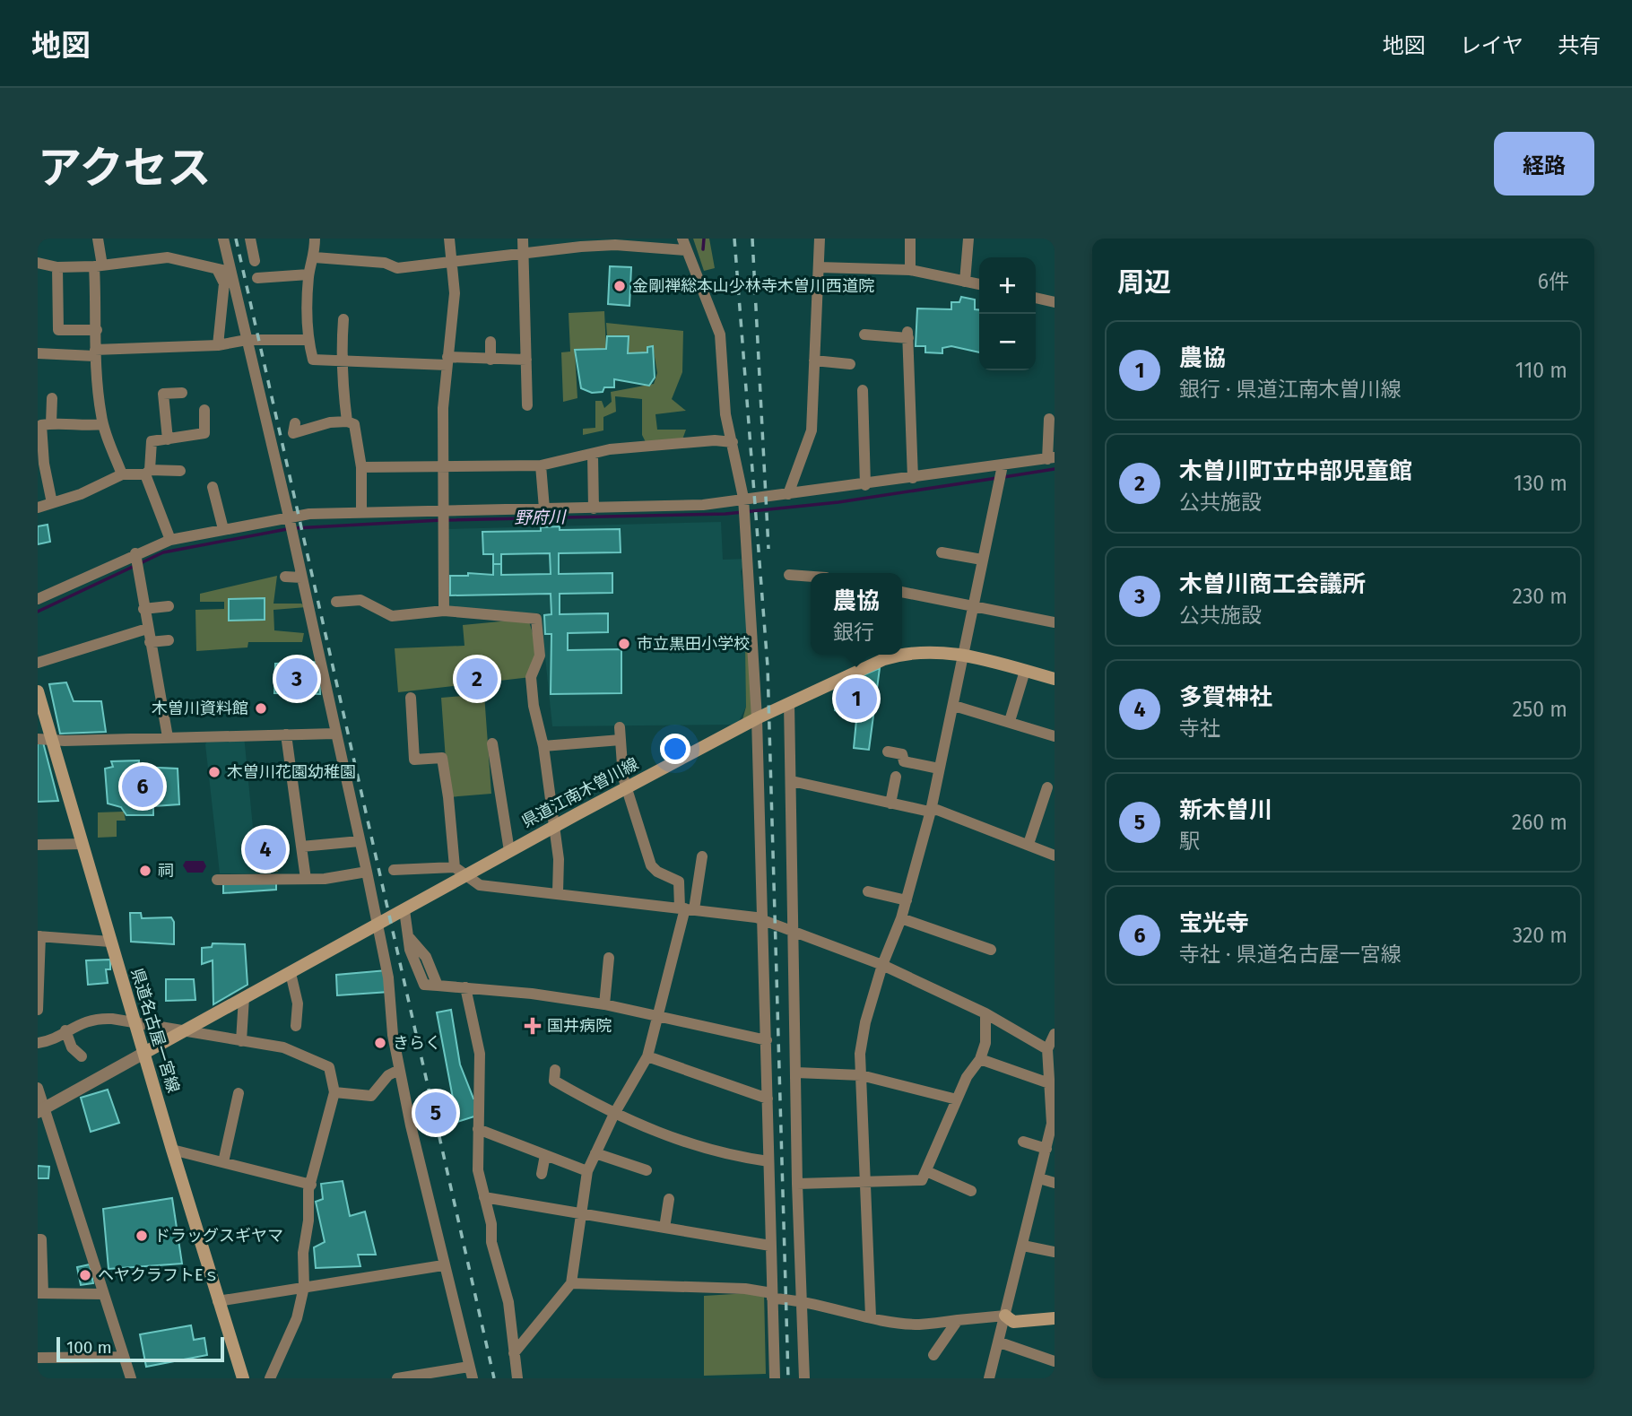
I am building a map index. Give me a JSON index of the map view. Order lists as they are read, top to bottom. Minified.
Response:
{"streets":{"main road":["県道江南木曽川線","県道名古屋一宮線"]},"crossings":[["県道江南木曽川線","県道名古屋一宮線"]],"water":["野府川"],"places":{"other":["金剛禅総本山少林寺木曽川西道院","市立黒田小学校","木曽川資料館","木曽川花園幼稚園","祠","きらく","ドラッグスギヤマ","ヘヤクラフトEｓ"],"health":["国井病院"]},"scale_bar":"100 m","page":{"header":"地図","nav":["地図","レイヤ","共有"],"title":"アクセス","buttons":"経路","heading":["周辺","6件"],"map_buttons":["+","−"],"list":[{"mark":"1","name":"農協","note":"銀行 · 県道江南木曽川線","value":"110 m"},{"mark":"2","name":"木曽川町立中部児童館","note":"公共施設","value":"130 m"},{"mark":"3","name":"木曽川商工会議所","note":"公共施設","value":"230 m"},{"mark":"4","name":"多賀神社","note":"寺社","value":"250 m"},{"mark":"5","name":"新木曽川","note":"駅","value":"260 m"},{"mark":"6","name":"宝光寺","note":"寺社 · 県道名古屋一宮線","value":"320 m"}],"popup":["農協","銀行"],"pins":["2","3","1","6","4","5"],"scale":"100 m"}}
